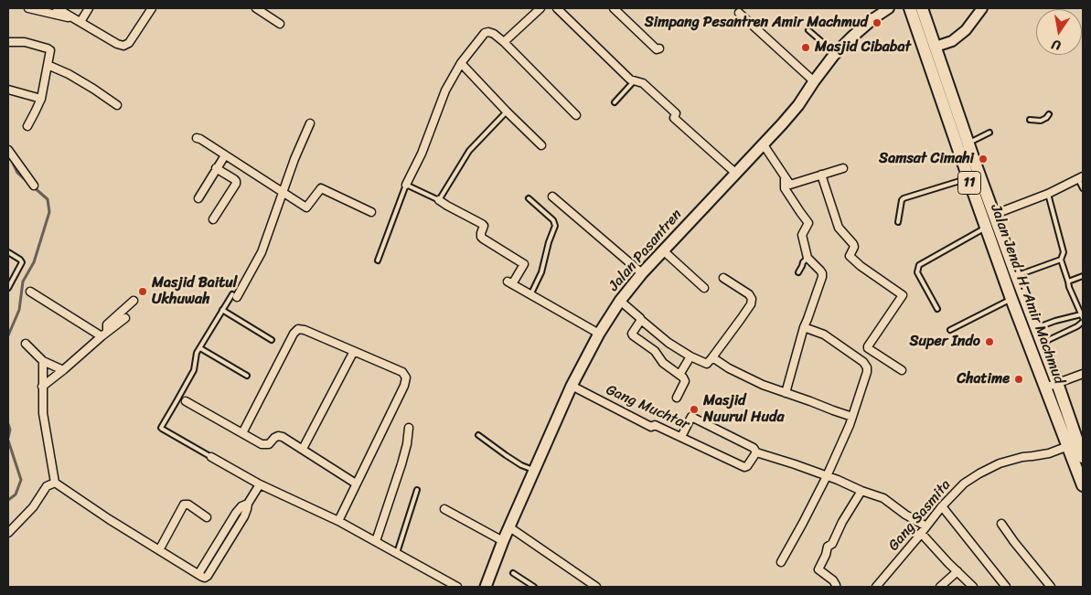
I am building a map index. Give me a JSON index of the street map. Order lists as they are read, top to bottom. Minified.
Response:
{"streets":{"highway":["11","Jalan Jend. H. Amir Machmud"],"main road":["Jalan Pasantren"],"street":["Gang Muchtar","Gang Sasmita"]},"crossings":[["Jalan Pasantren","Gang Muchtar"],["Jalan Jend. H. Amir Machmud","Gang Sasmita"]],"places":["Simpang Pesantren Amir Machmud","Masjid Cibabat","Samsat Cimahi","Masjid Baitul Ukhuwah","Super Indo","Chatime","Masjid Nuurul Huda"],"north":"bottom"}
